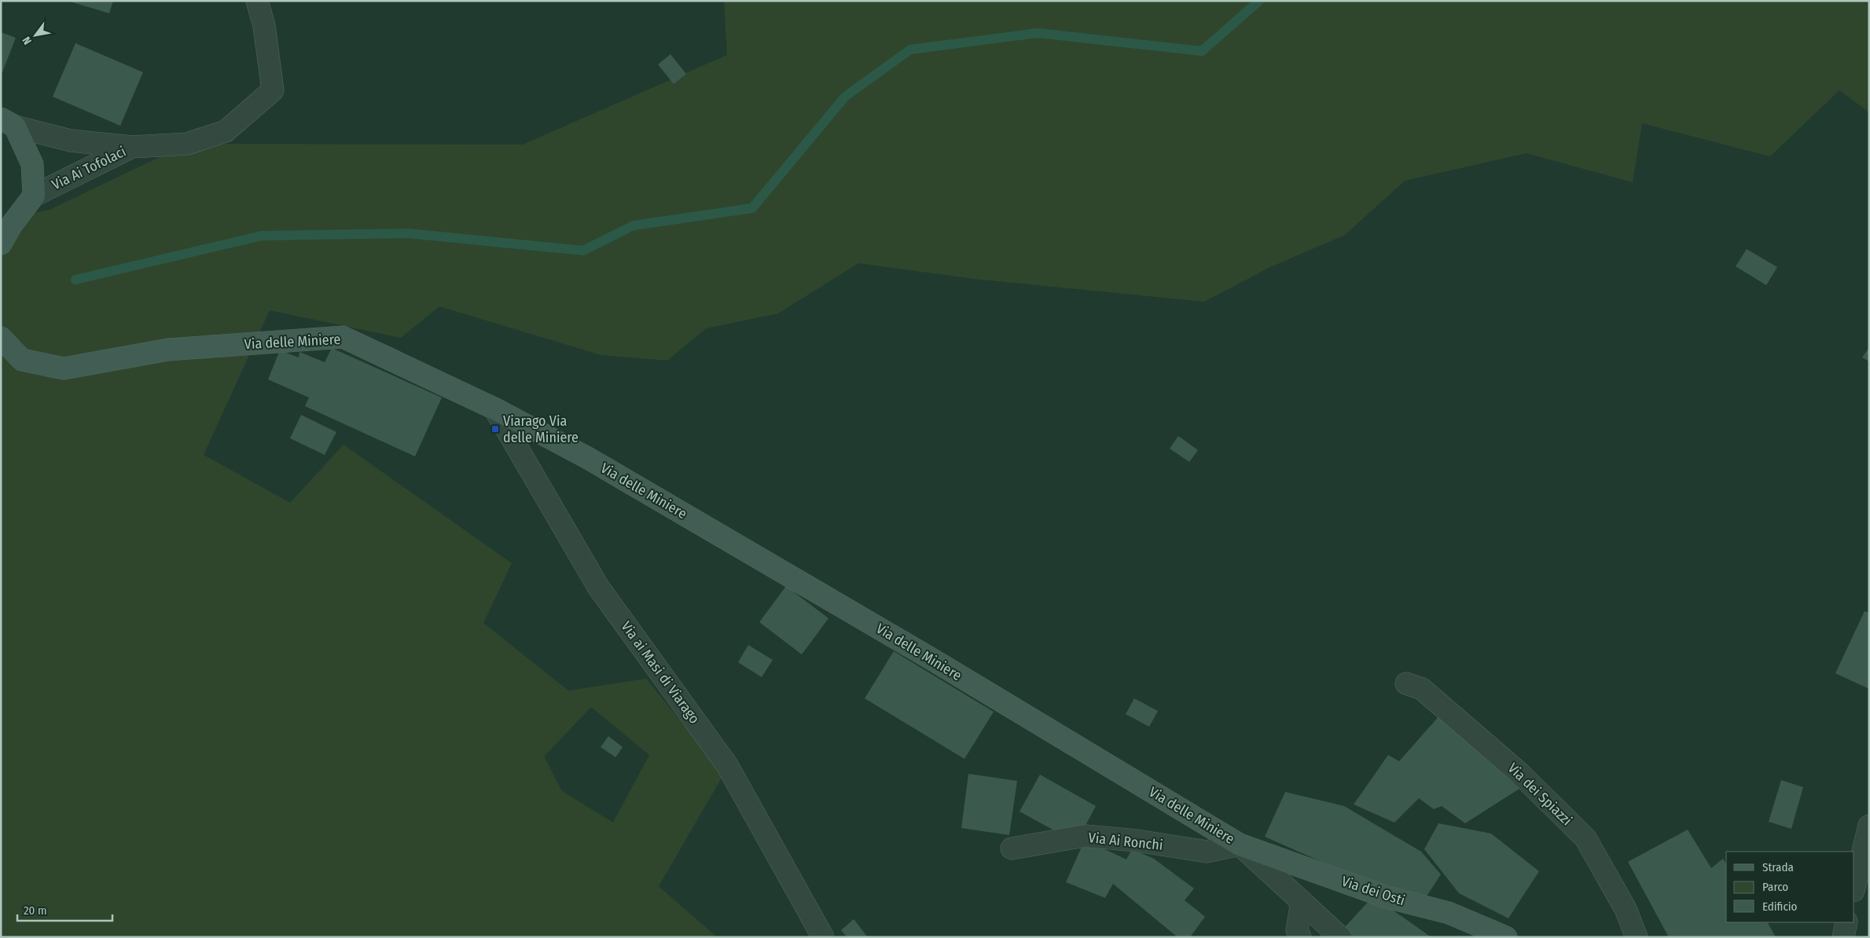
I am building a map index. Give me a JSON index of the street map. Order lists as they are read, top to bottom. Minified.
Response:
{"streets":{"street":["Via Ai Tofolaci","Via delle Miniere","Via ai Masi di Viarago","Via dei Spiazzi","Via Ai Ronchi","Via dei Osti"]},"crossings":[["Via delle Miniere","Via ai Masi di Viarago"],["Via delle Miniere","Via Ai Ronchi"],["Via delle Miniere","Via dei Osti"],["Via Ai Ronchi","Via dei Osti"]],"places":{"transit":["Viarago Via delle Miniere"]},"legend":["Strada","Parco","Edificio"],"scale_bar":"20 m","north":"bottom left"}
